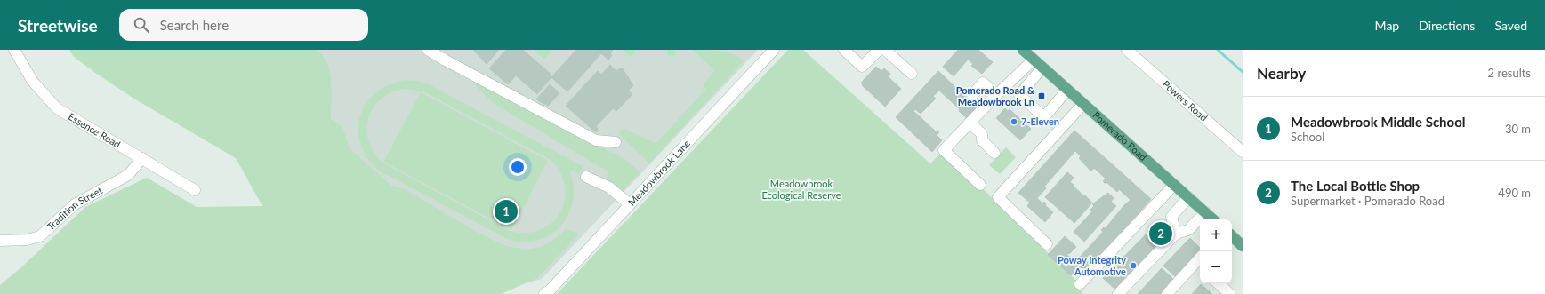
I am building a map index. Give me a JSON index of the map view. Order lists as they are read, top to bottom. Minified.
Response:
{"streets":{"main road":["Pomerado Road"],"street":["Powers Road","Essence Road","Meadowbrook Lane","Tradition Street"]},"crossings":[["Essence Road","Tradition Street"]],"parks":["Meadowbrook Ecological Reserve"],"places":{"transit":["Pomerado Road & Meadowbrook Ln"],"other":["7-Eleven","Poway Integrity Automotive"]},"page":{"header":"Streetwise","search":"Search here","nav":["Map","Directions","Saved"],"heading":["Nearby","2 results"],"list":[{"mark":"1","name":"Meadowbrook Middle School","note":"School","value":"30 m"},{"mark":"2","name":"The Local Bottle Shop","note":"Supermarket · Pomerado Road","value":"490 m"}],"pins":["1","2"],"map_buttons":["+","−"]}}
